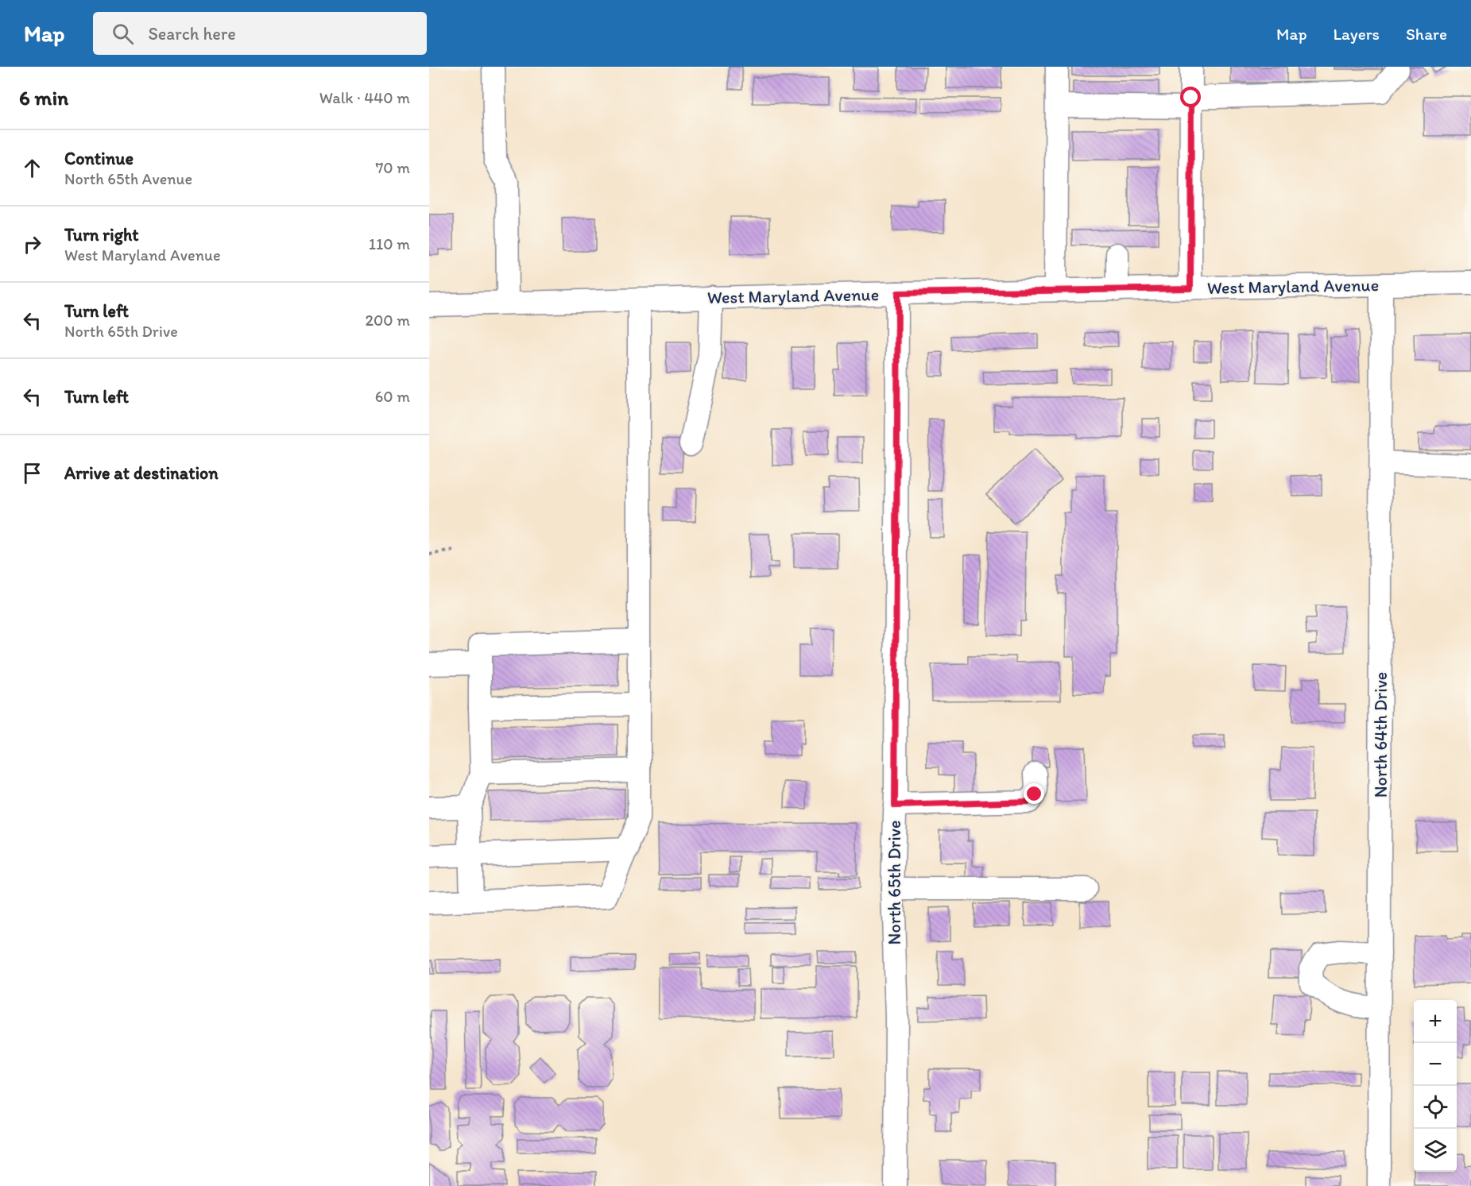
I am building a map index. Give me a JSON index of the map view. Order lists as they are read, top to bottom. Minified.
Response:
{"streets":{"street":["West Maryland Avenue","North 64th Drive","North 65th Drive"]},"crossings":[["West Maryland Avenue","North 64th Drive"],["West Maryland Avenue","North 65th Drive"]],"page":{"header":"Map","search":"Search here","nav":["Map","Layers","Share"],"heading":["6 min","Walk · 440 m"],"list":[["Continue","North 65th Avenue","70 m"],["Turn right","West Maryland Avenue","110 m"],["Turn left","North 65th Drive","200 m"],["Turn left","60 m"],"Arrive at destination"],"map_buttons":["+","−"]}}
